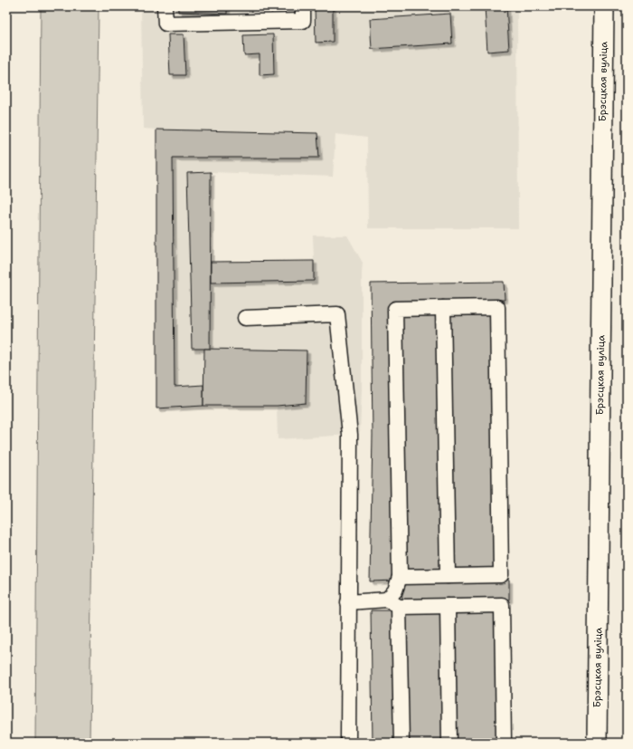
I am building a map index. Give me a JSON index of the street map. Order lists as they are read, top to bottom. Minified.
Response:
{"streets":{"main road":["Брэсцкая вуліца"]}}
